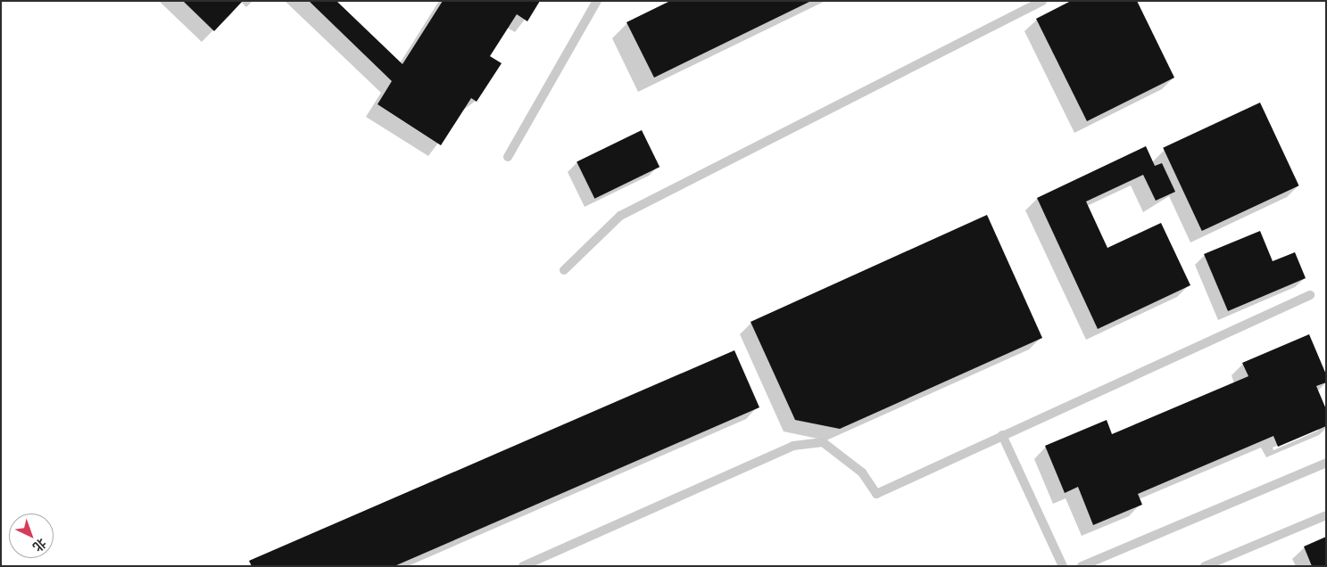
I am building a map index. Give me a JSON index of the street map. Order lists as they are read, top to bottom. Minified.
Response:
{"north":"bottom right"}
